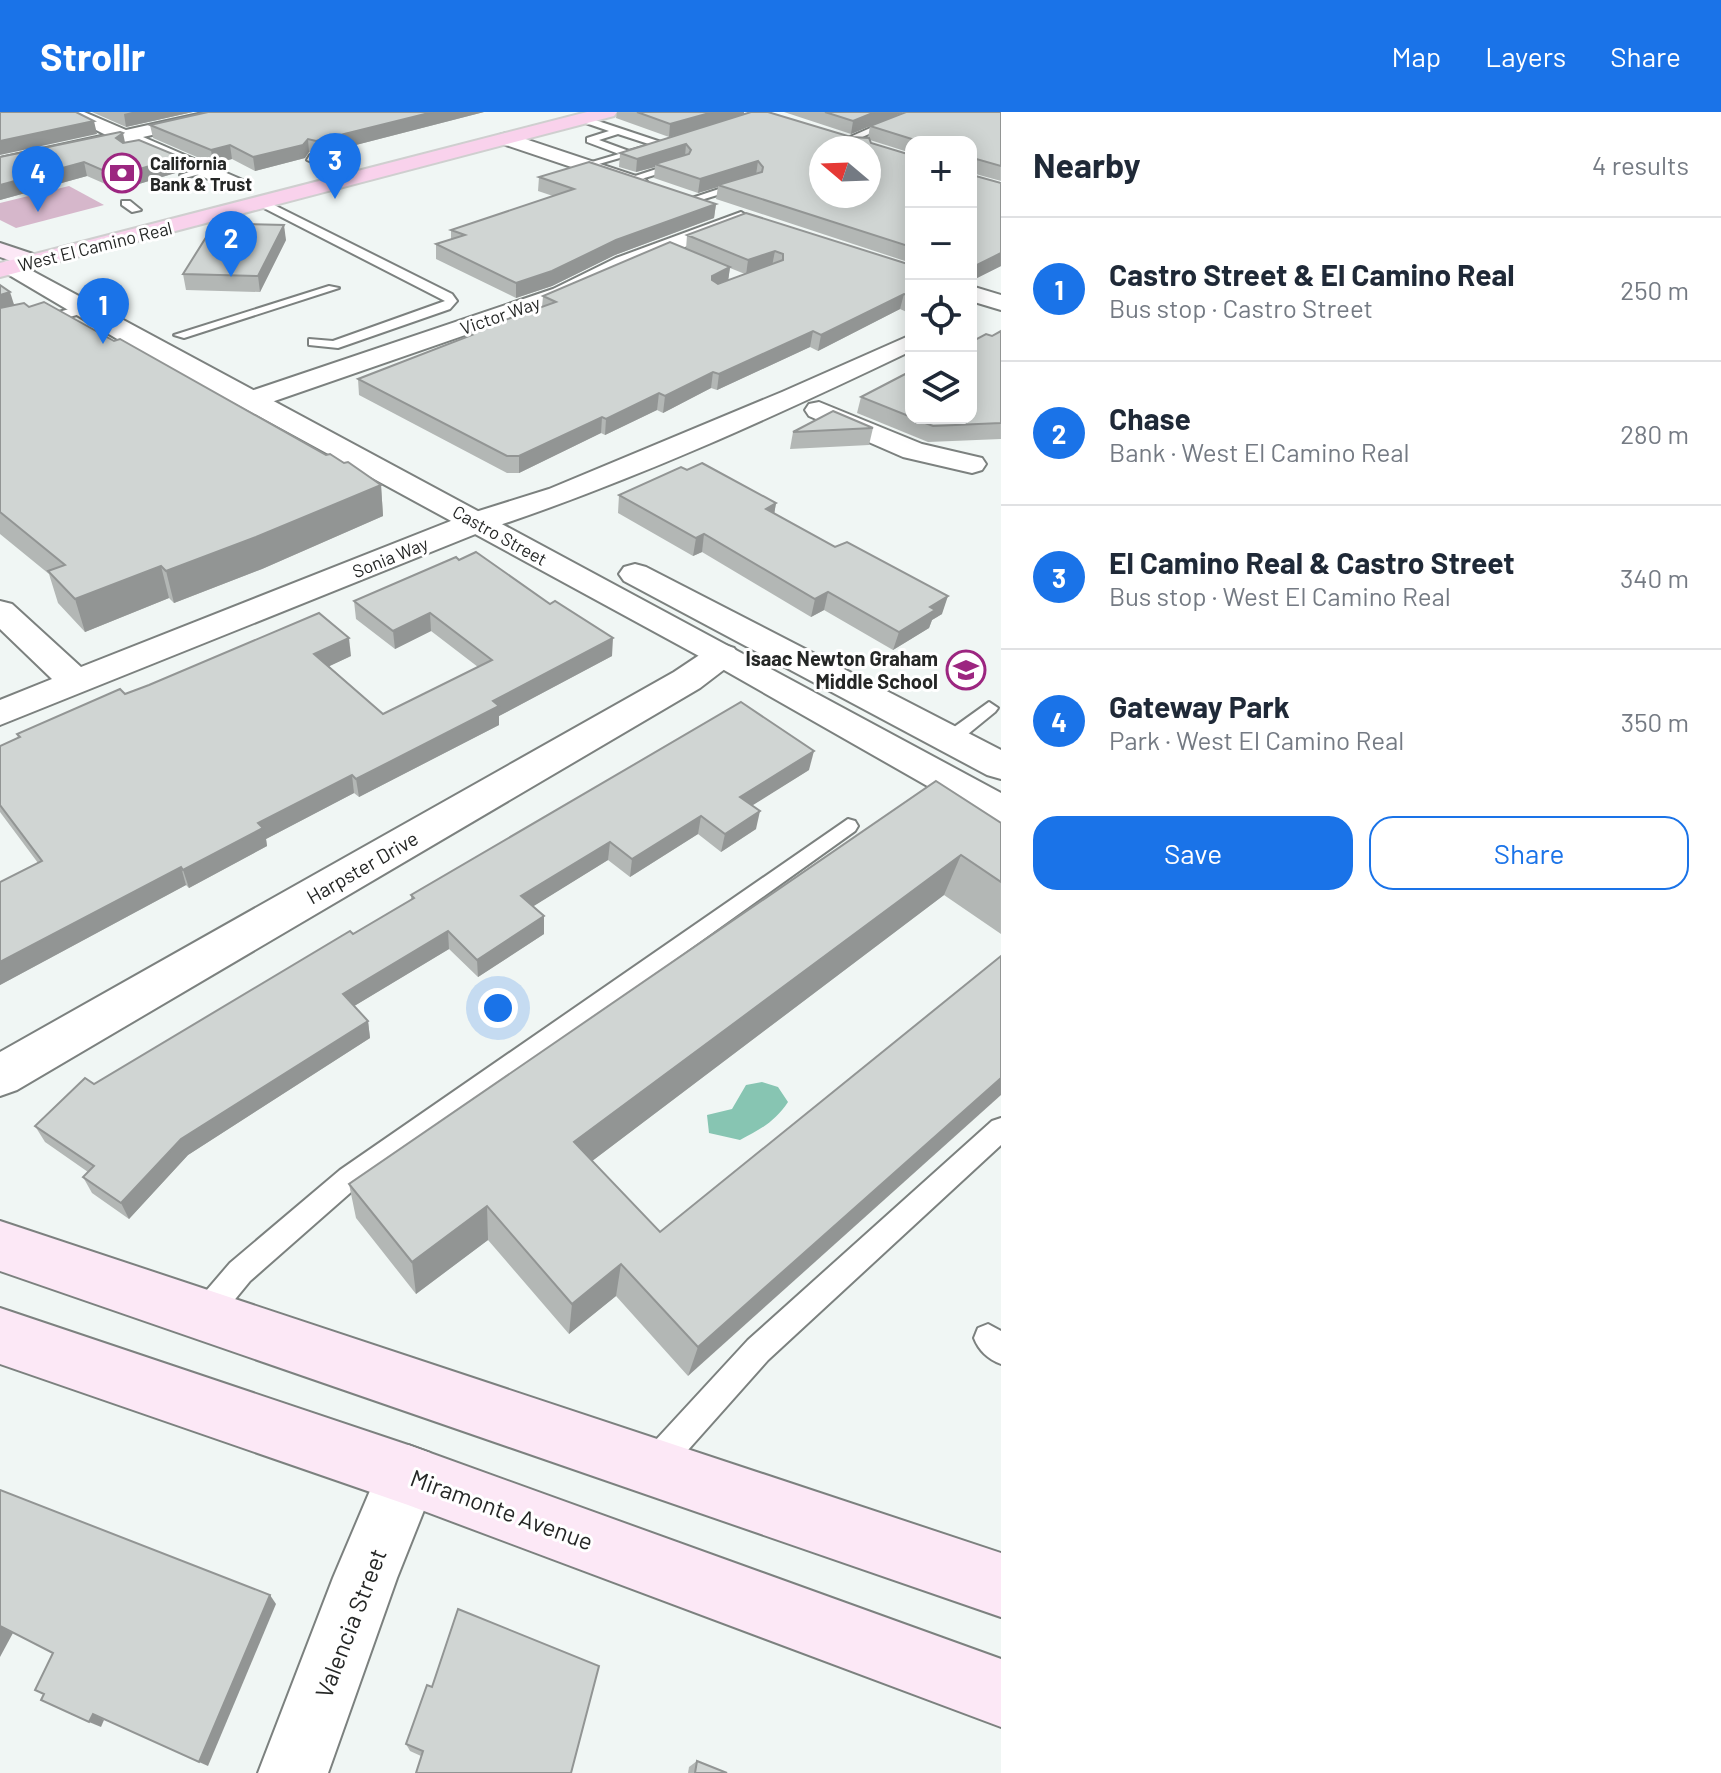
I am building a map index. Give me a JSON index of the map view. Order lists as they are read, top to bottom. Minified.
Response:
{"streets":{"main road":["West El Camino Real","Miramonte Avenue"],"street":["Victor Way","Castro Street","Sonia Way","Harpster Drive","Valencia Street"]},"crossings":[["West El Camino Real","Castro Street"],["Victor Way","Castro Street"],["Castro Street","Sonia Way"],["Castro Street","Harpster Drive"],["Miramonte Avenue","Valencia Street"]],"places":{"bank":["California Bank & Trust"],"school or university":["Isaac Newton Graham Middle School"]},"north":"left","page":{"header":"Strollr","nav":["Map","Layers","Share"],"heading":["Nearby","4 results"],"pins":["3","4","2","1"],"map_buttons":["+","−"],"list":[{"mark":"1","name":"Castro Street & El Camino Real","note":"Bus stop · Castro Street","value":"250 m"},{"mark":"2","name":"Chase","note":"Bank · West El Camino Real","value":"280 m"},{"mark":"3","name":"El Camino Real & Castro Street","note":"Bus stop · West El Camino Real","value":"340 m"},{"mark":"4","name":"Gateway Park","note":"Park · West El Camino Real","value":"350 m"}],"buttons":["Save","Share"]}}
